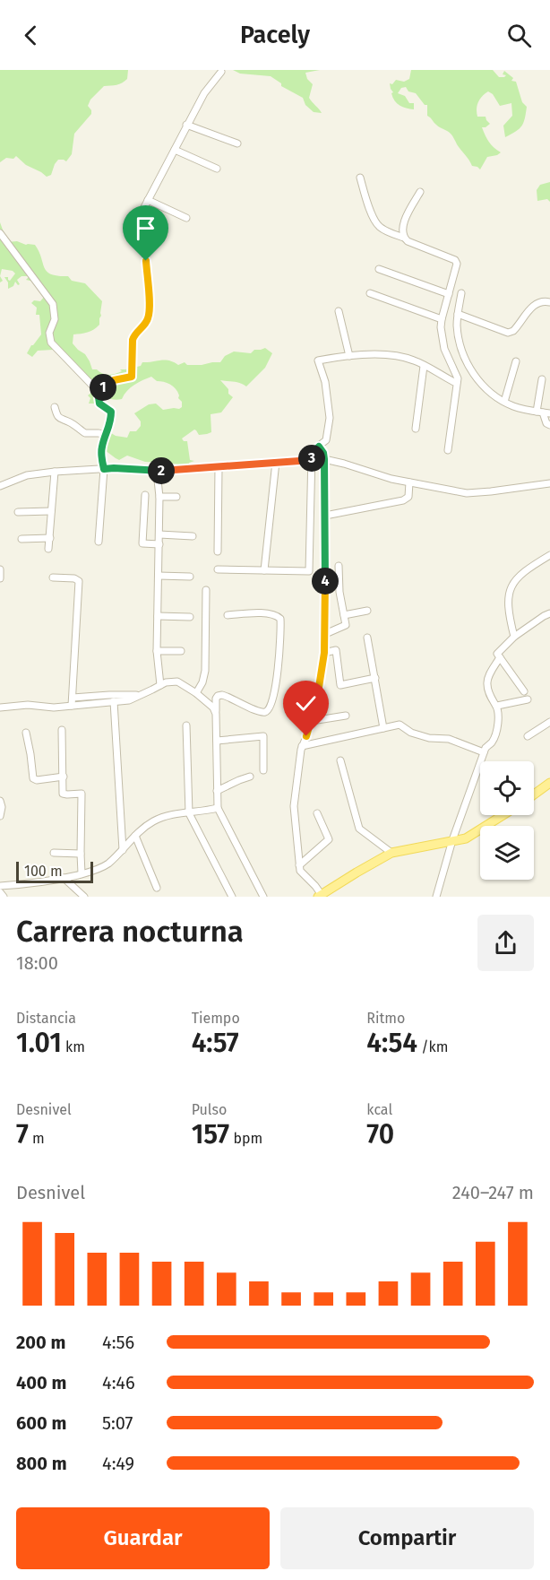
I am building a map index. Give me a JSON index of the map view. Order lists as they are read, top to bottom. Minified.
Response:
{"scale_bar":"100 m","page":{"header":"Pacely","pins":["1","3","2","4"],"scale":"100 m","heading":["Carrera nocturna","18:00"],"stats":[["Distancia","1.01 km"],["Tiempo","4:57"],["Ritmo","4:54 /km"],["Desnivel","7 m"],["Pulso","157 bpm"],["kcal","70"]],"chart":["Desnivel","240–247 m"],"list":[{"name":"200 m","note":"4:56"},{"name":"400 m","note":"4:46"},{"name":"600 m","note":"5:07"},{"name":"800 m","note":"4:49"}],"buttons":["Guardar","Compartir"]}}
